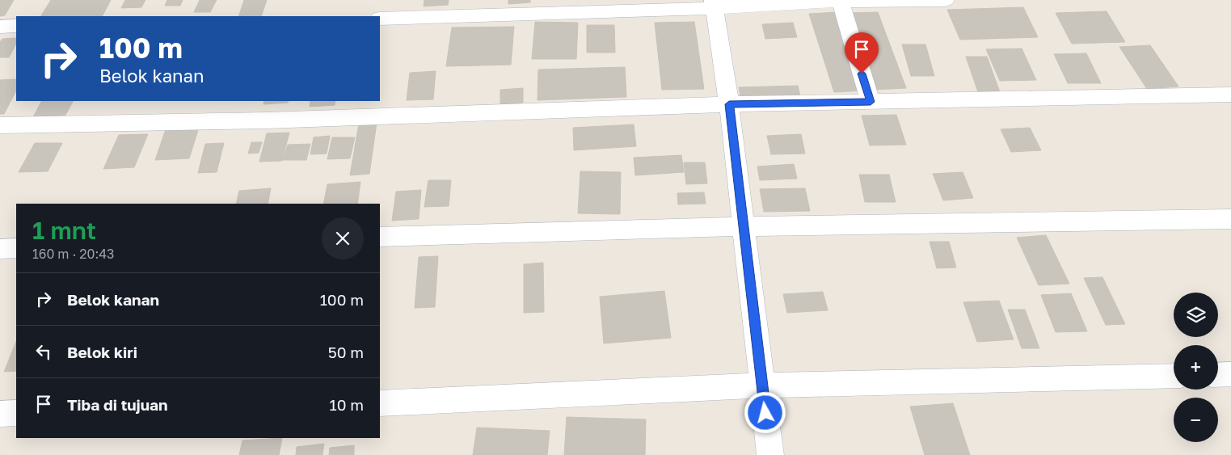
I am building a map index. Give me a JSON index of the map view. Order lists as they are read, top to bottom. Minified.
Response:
{"page":{"turn":["100 m","Belok kanan"],"heading":["1 mnt","160 m · 20:43"],"list":[{"name":"Belok kanan","value":"100 m"},{"name":"Belok kiri","value":"50 m"},{"name":"Tiba di tujuan","value":"10 m"}],"map_buttons":["+","−"]}}
